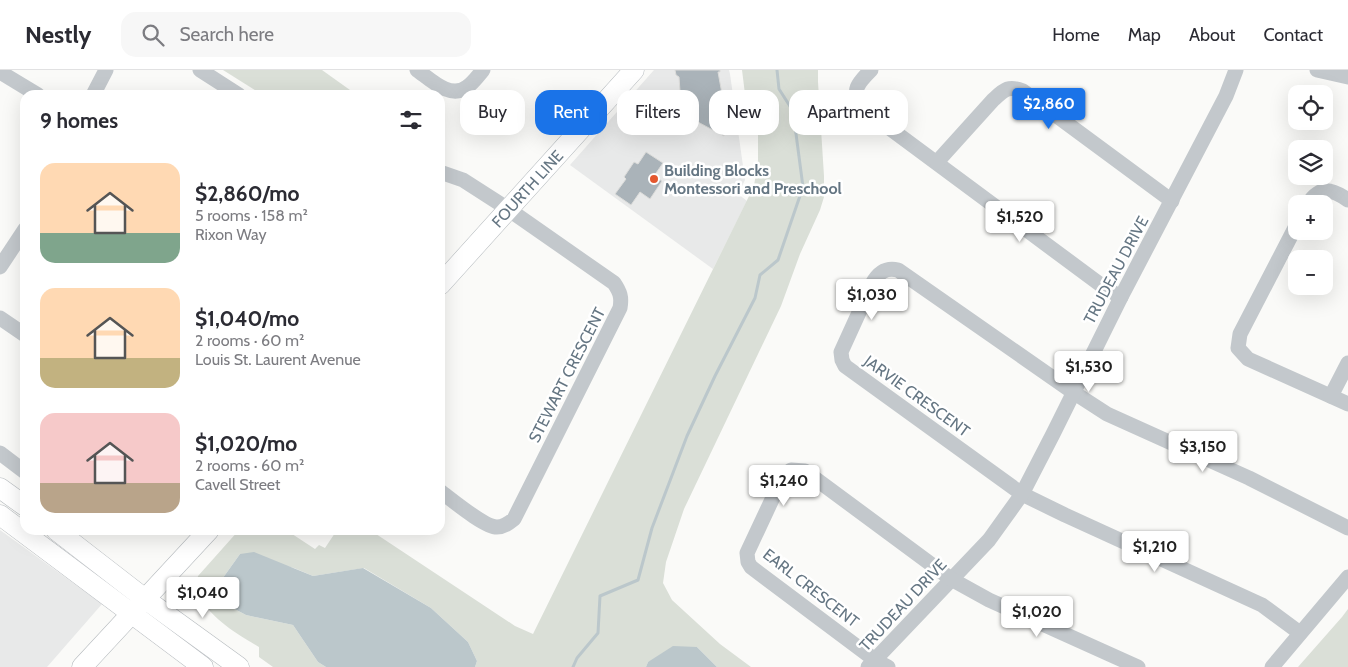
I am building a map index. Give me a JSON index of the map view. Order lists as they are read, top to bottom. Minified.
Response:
{"streets":{"main road":["FOURTH LINE"],"street":["TRUDEAU DRIVE","STEWART CRESCENT","JARVIE CRESCENT","EARL CRESCENT"]},"crossings":[["FOURTH LINE","STEWART CRESCENT"],["TRUDEAU DRIVE","JARVIE CRESCENT"],["TRUDEAU DRIVE","EARL CRESCENT"]],"places":["Building Blocks Montessori and Preschool"],"page":{"header":"Nestly","search":"Search here","nav":["Home","Map","About","Contact"],"map_buttons":["+","−"],"price":["$2,860","$1,520","$1,030","$1,530","$3,150","$1,240","$1,210","$1,040","$1,020"],"chip":["Buy","Rent","Filters","New","Apartment"],"heading":"9 homes","list":[{"name":"$2,860/mo","note":"5 rooms · 158 m² · Rixon Way"},{"name":"$1,040/mo","note":"2 rooms · 60 m² · Louis St. Laurent Avenue"},{"name":"$1,020/mo","note":"2 rooms · 60 m² · Cavell Street"}]}}
